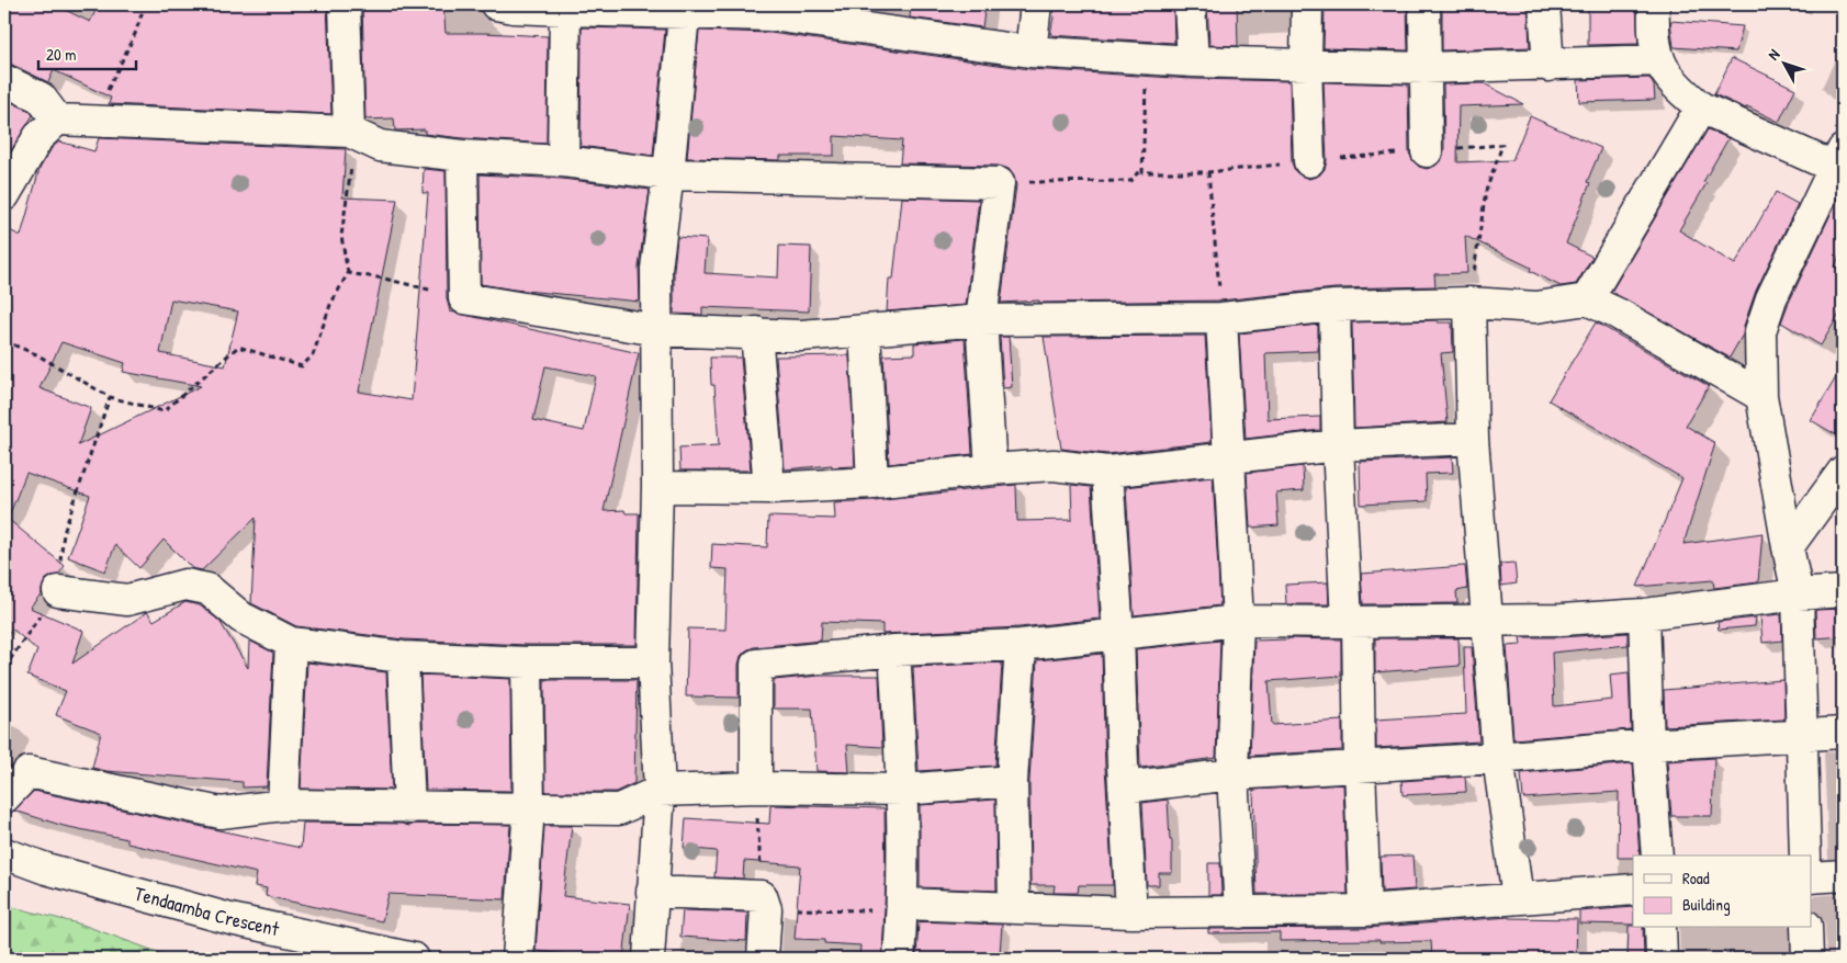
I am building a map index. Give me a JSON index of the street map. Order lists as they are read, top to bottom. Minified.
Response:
{"streets":{"street":["Tendaamba Crescent"]},"legend":["Road","Building"],"scale_bar":"20 m","north":"top left"}
